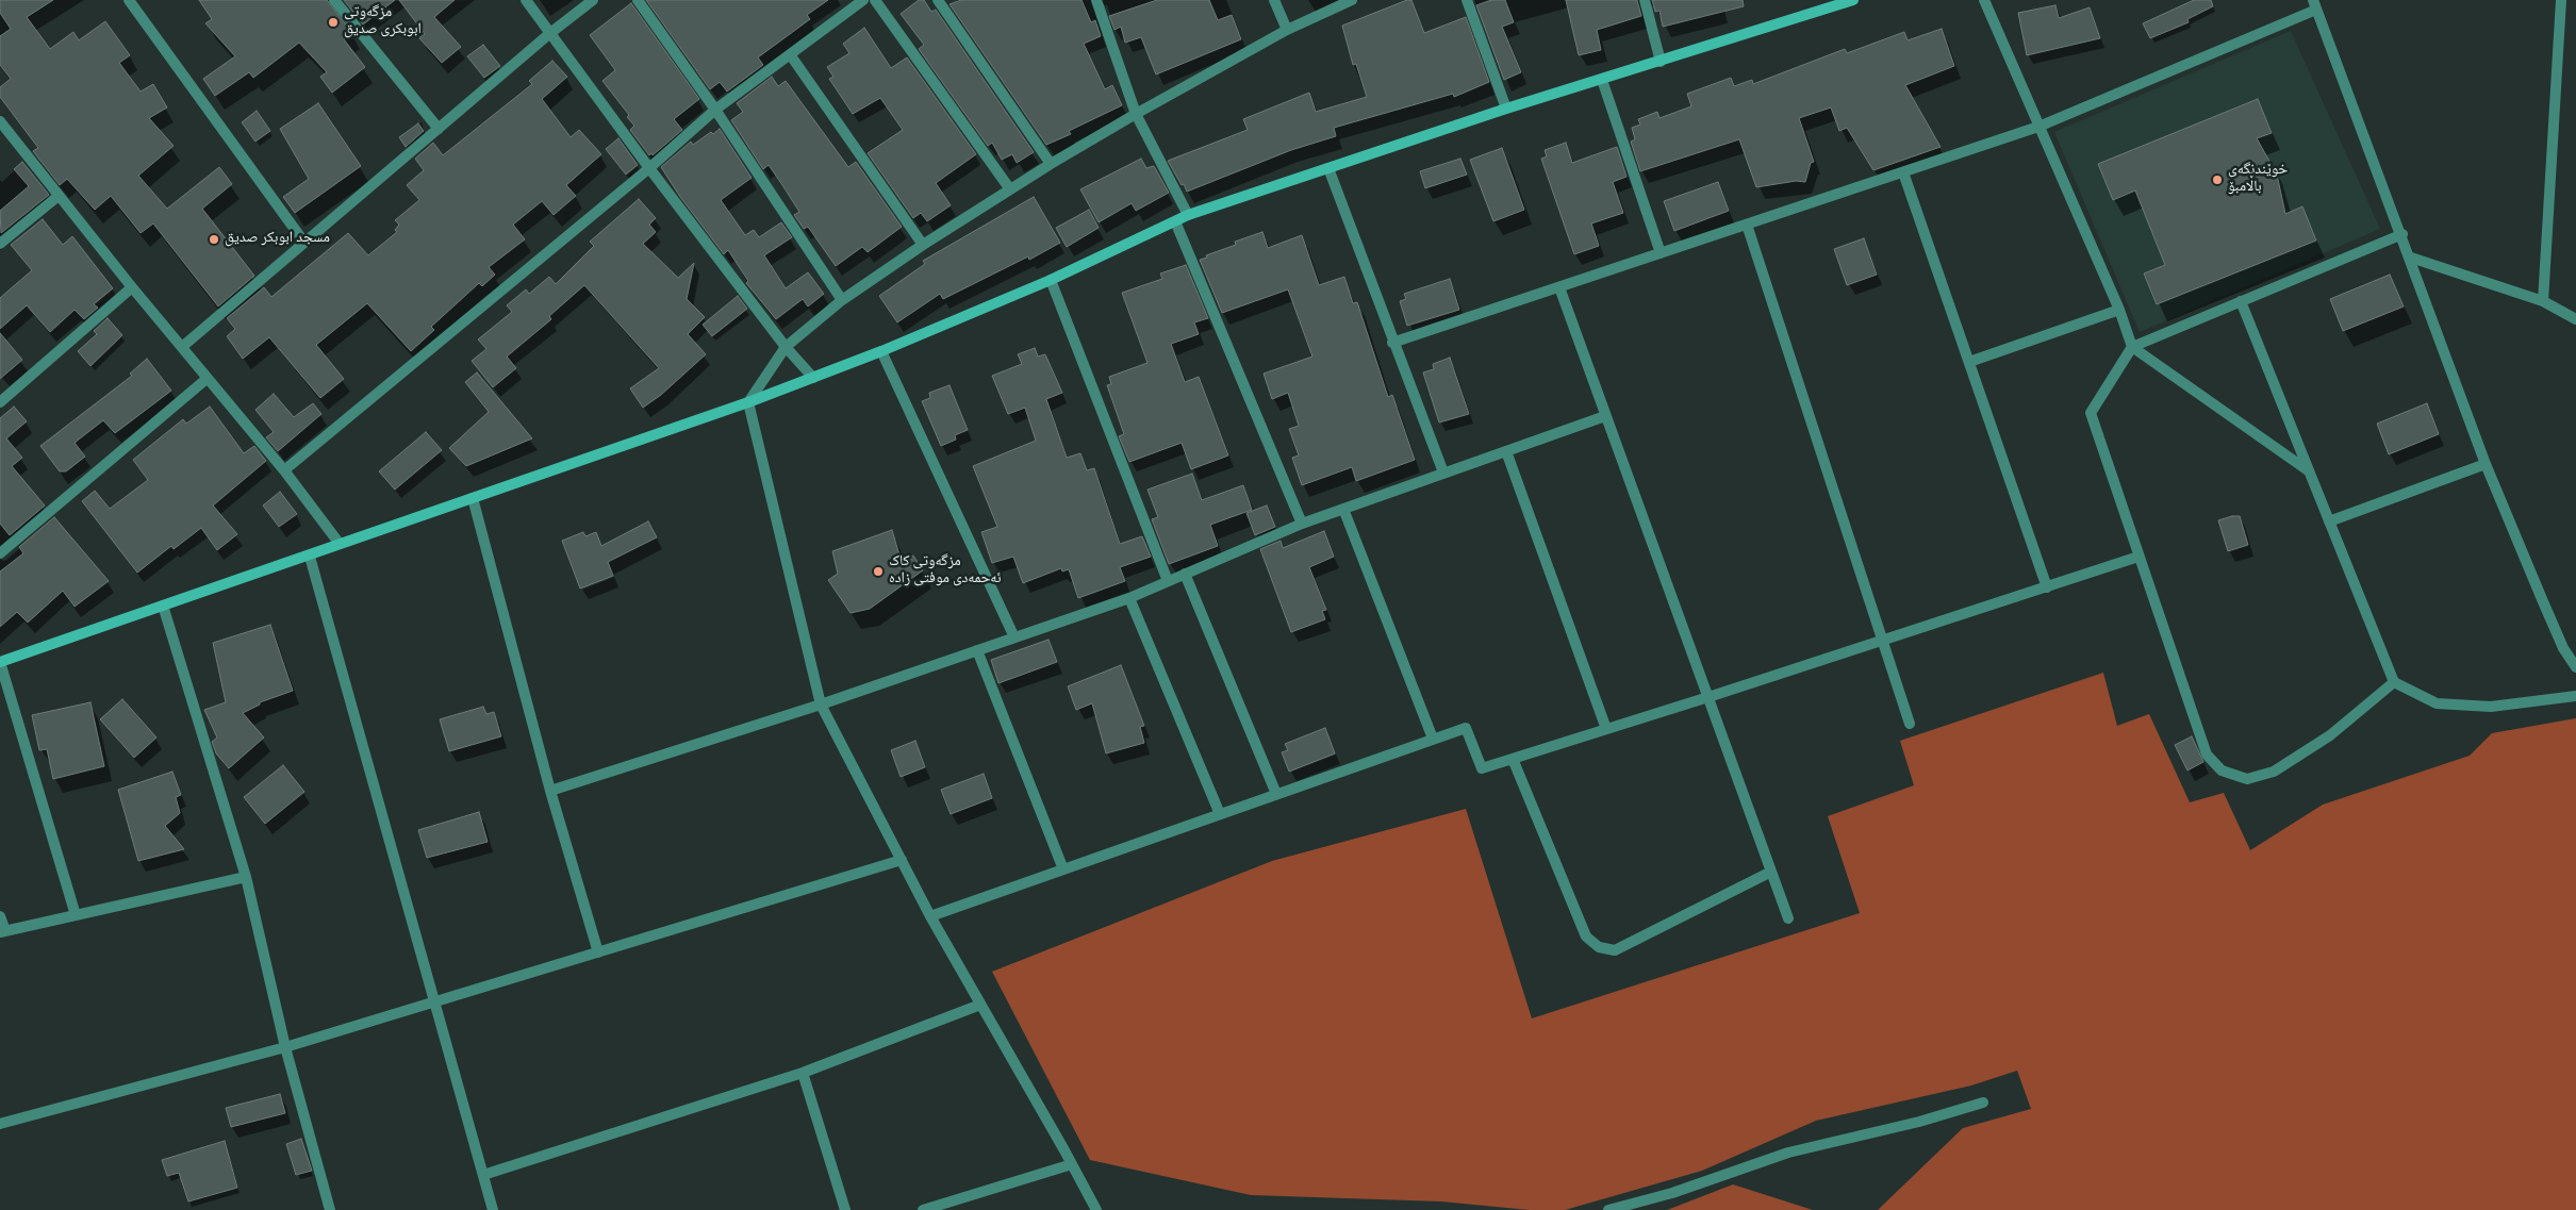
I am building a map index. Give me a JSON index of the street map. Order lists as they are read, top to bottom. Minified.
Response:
{"places":["مزگەوتی ابوبکری صدیق","خوێندنگەی باڵامبۆ","مسجد ابوبكر صديق","مزگەوتی کاک ئەحمەدی موفتی زادە"]}
